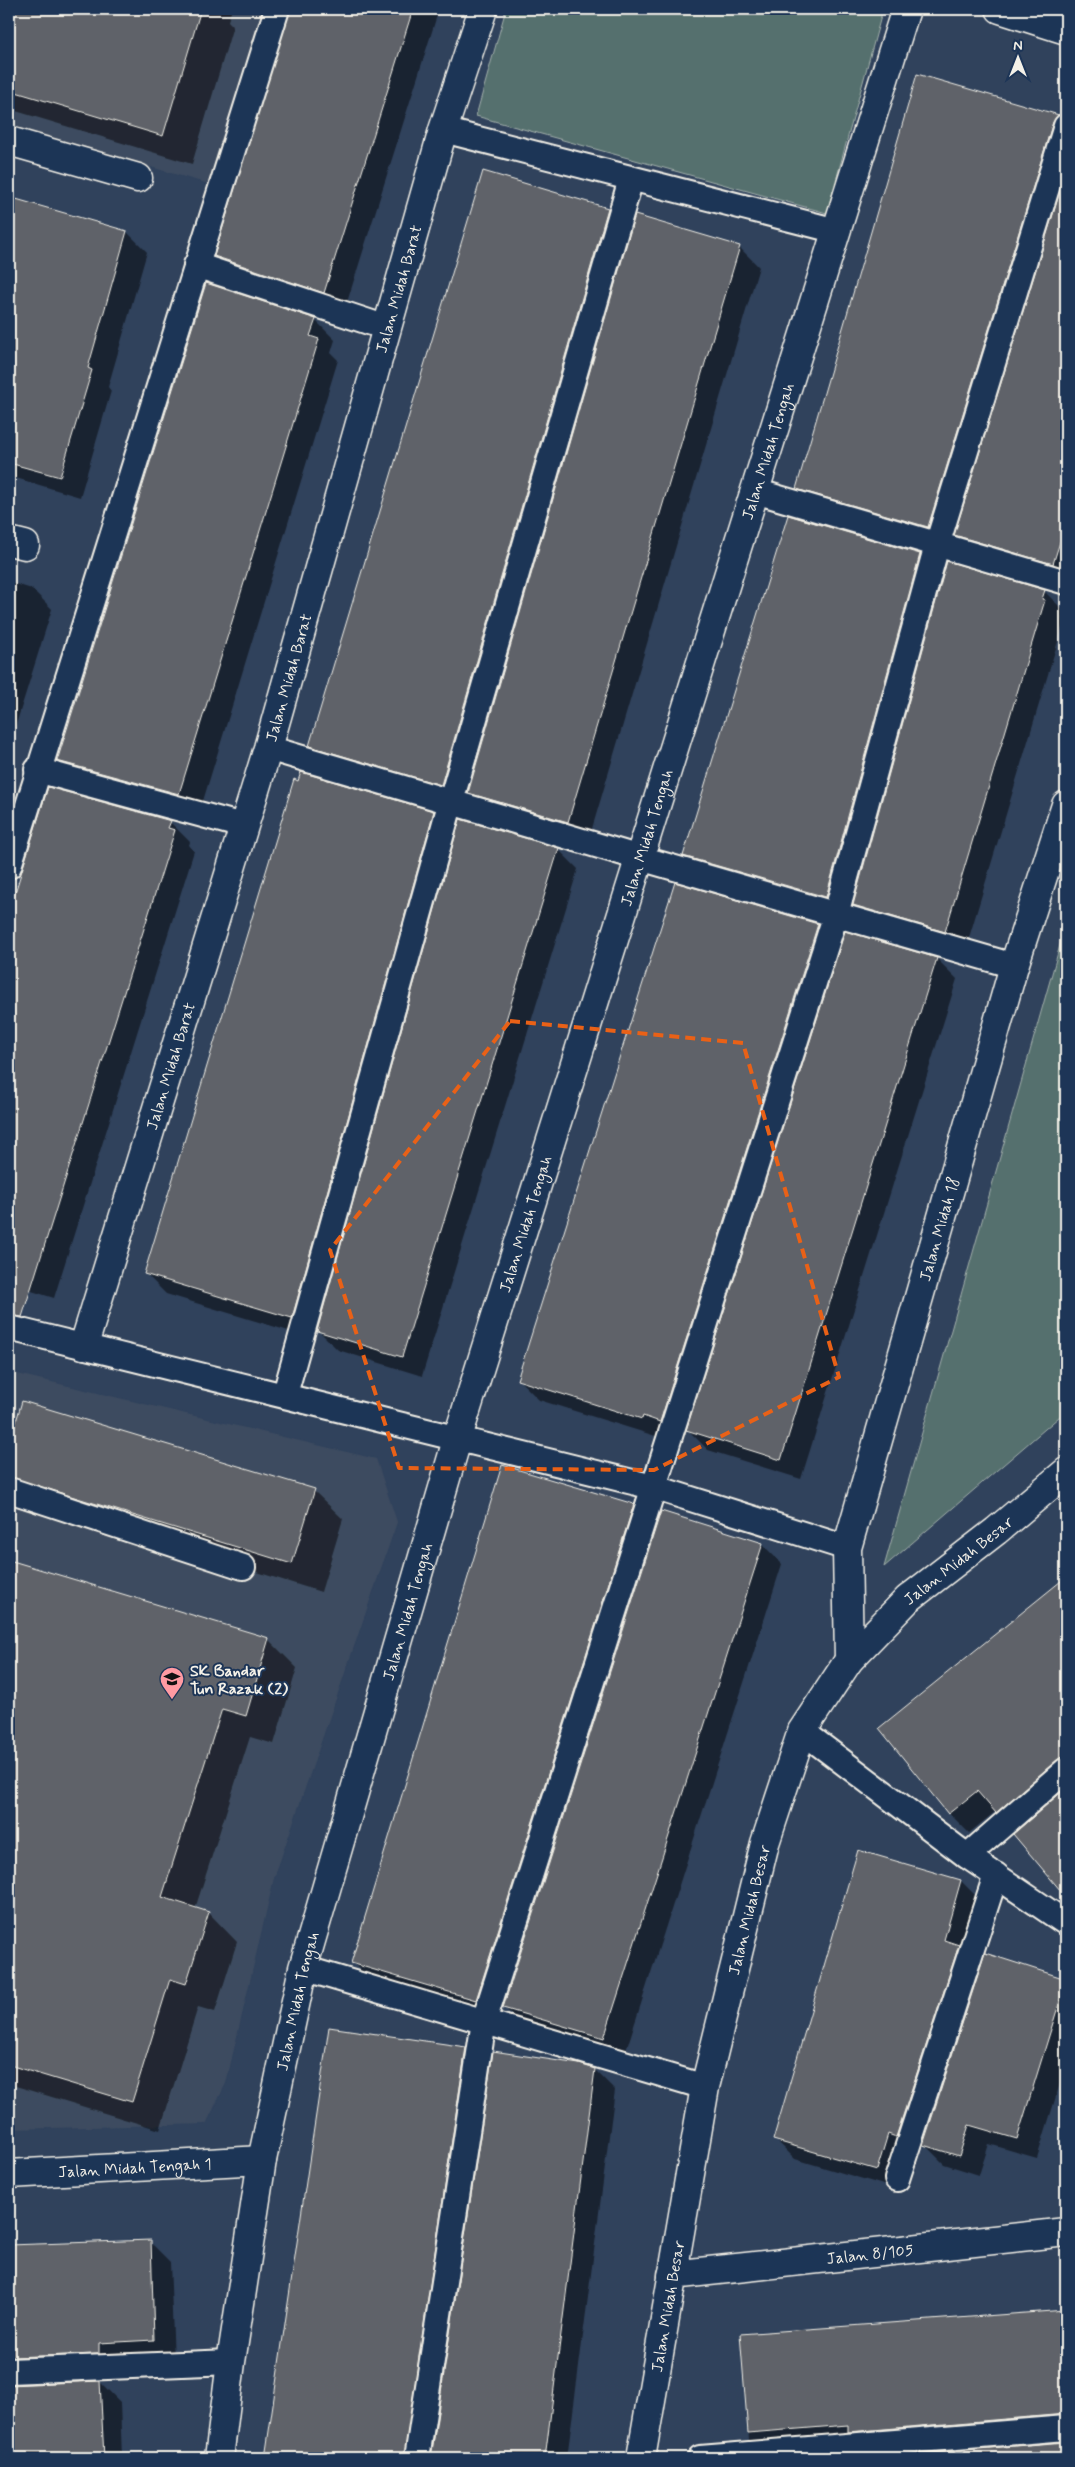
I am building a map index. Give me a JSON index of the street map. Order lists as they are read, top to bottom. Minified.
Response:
{"streets":{"street":["Jalan Midah Barat","Jalan Midah Tengah","Jalan Midah 18","Jalan Midah Besar","Jalan Midah Tengah 1","Jalan 8/105"]},"crossings":[["Jalan Midah Tengah","Jalan Midah Tengah 1"],["Jalan Midah 18","Jalan Midah Besar"],["Jalan Midah Besar","Jalan 8/105"]],"places":{"school or university":["SK Bandar Tun Razak (2)"]},"north":"top"}
